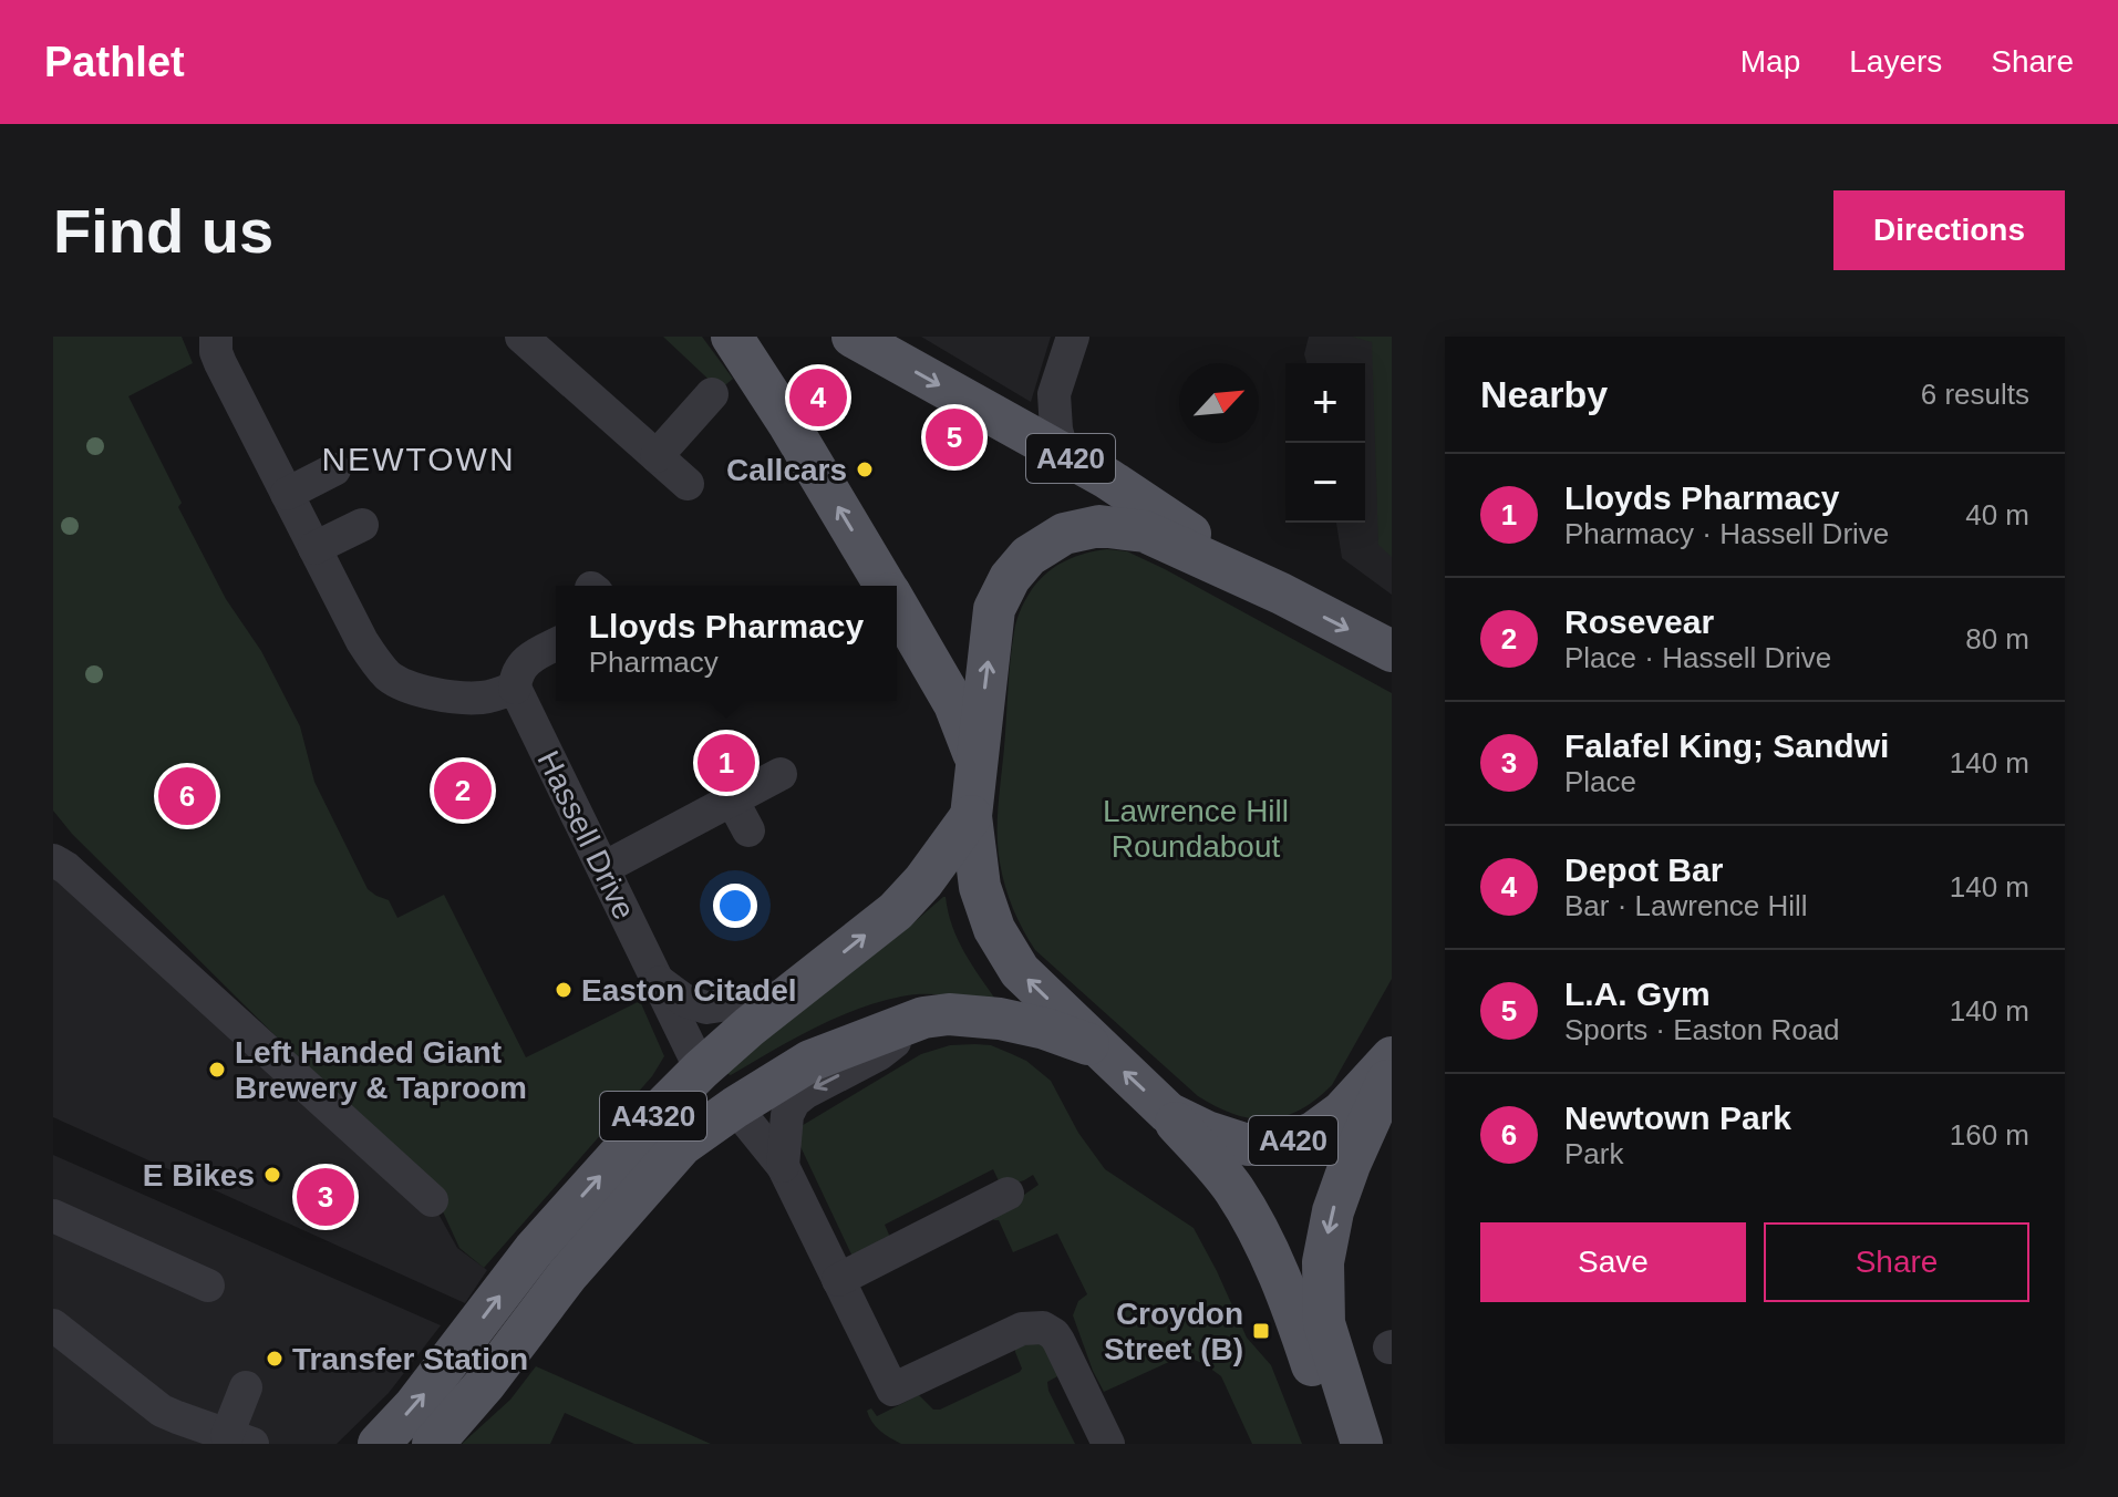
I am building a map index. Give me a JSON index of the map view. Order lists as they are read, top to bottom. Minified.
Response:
{"streets":{"main road":["A420","A4320"],"street":["Hassell Drive"]},"crossings":[["A420","A4320"],["Hassell Drive","A4320"]],"districts":["NEWTOWN"],"parks":["Lawrence Hill Roundabout"],"places":{"other":["Callcars","Easton Citadel","Left Handed Giant Brewery & Taproom","E Bikes","Transfer Station"],"transit":["Croydon Street (B)"]},"north":"top right","page":{"header":"Pathlet","nav":["Map","Layers","Share"],"buttons":["Directions",["Save","Share"]],"title":"Find us","heading":["Nearby","6 results"],"map_buttons":["+","−"],"pins":["4","5","1","2","6","3"],"list":[{"mark":"1","name":"Lloyds Pharmacy","note":"Pharmacy · Hassell Drive","value":"40 m"},{"mark":"2","name":"Rosevear","note":"Place · Hassell Drive","value":"80 m"},{"mark":"3","name":"Falafel King; Sandwi","note":"Place","value":"140 m"},{"mark":"4","name":"Depot Bar","note":"Bar · Lawrence Hill","value":"140 m"},{"mark":"5","name":"L.A. Gym","note":"Sports · Easton Road","value":"140 m"},{"mark":"6","name":"Newtown Park","note":"Park","value":"160 m"}],"popup":["Lloyds Pharmacy","Pharmacy"]}}
